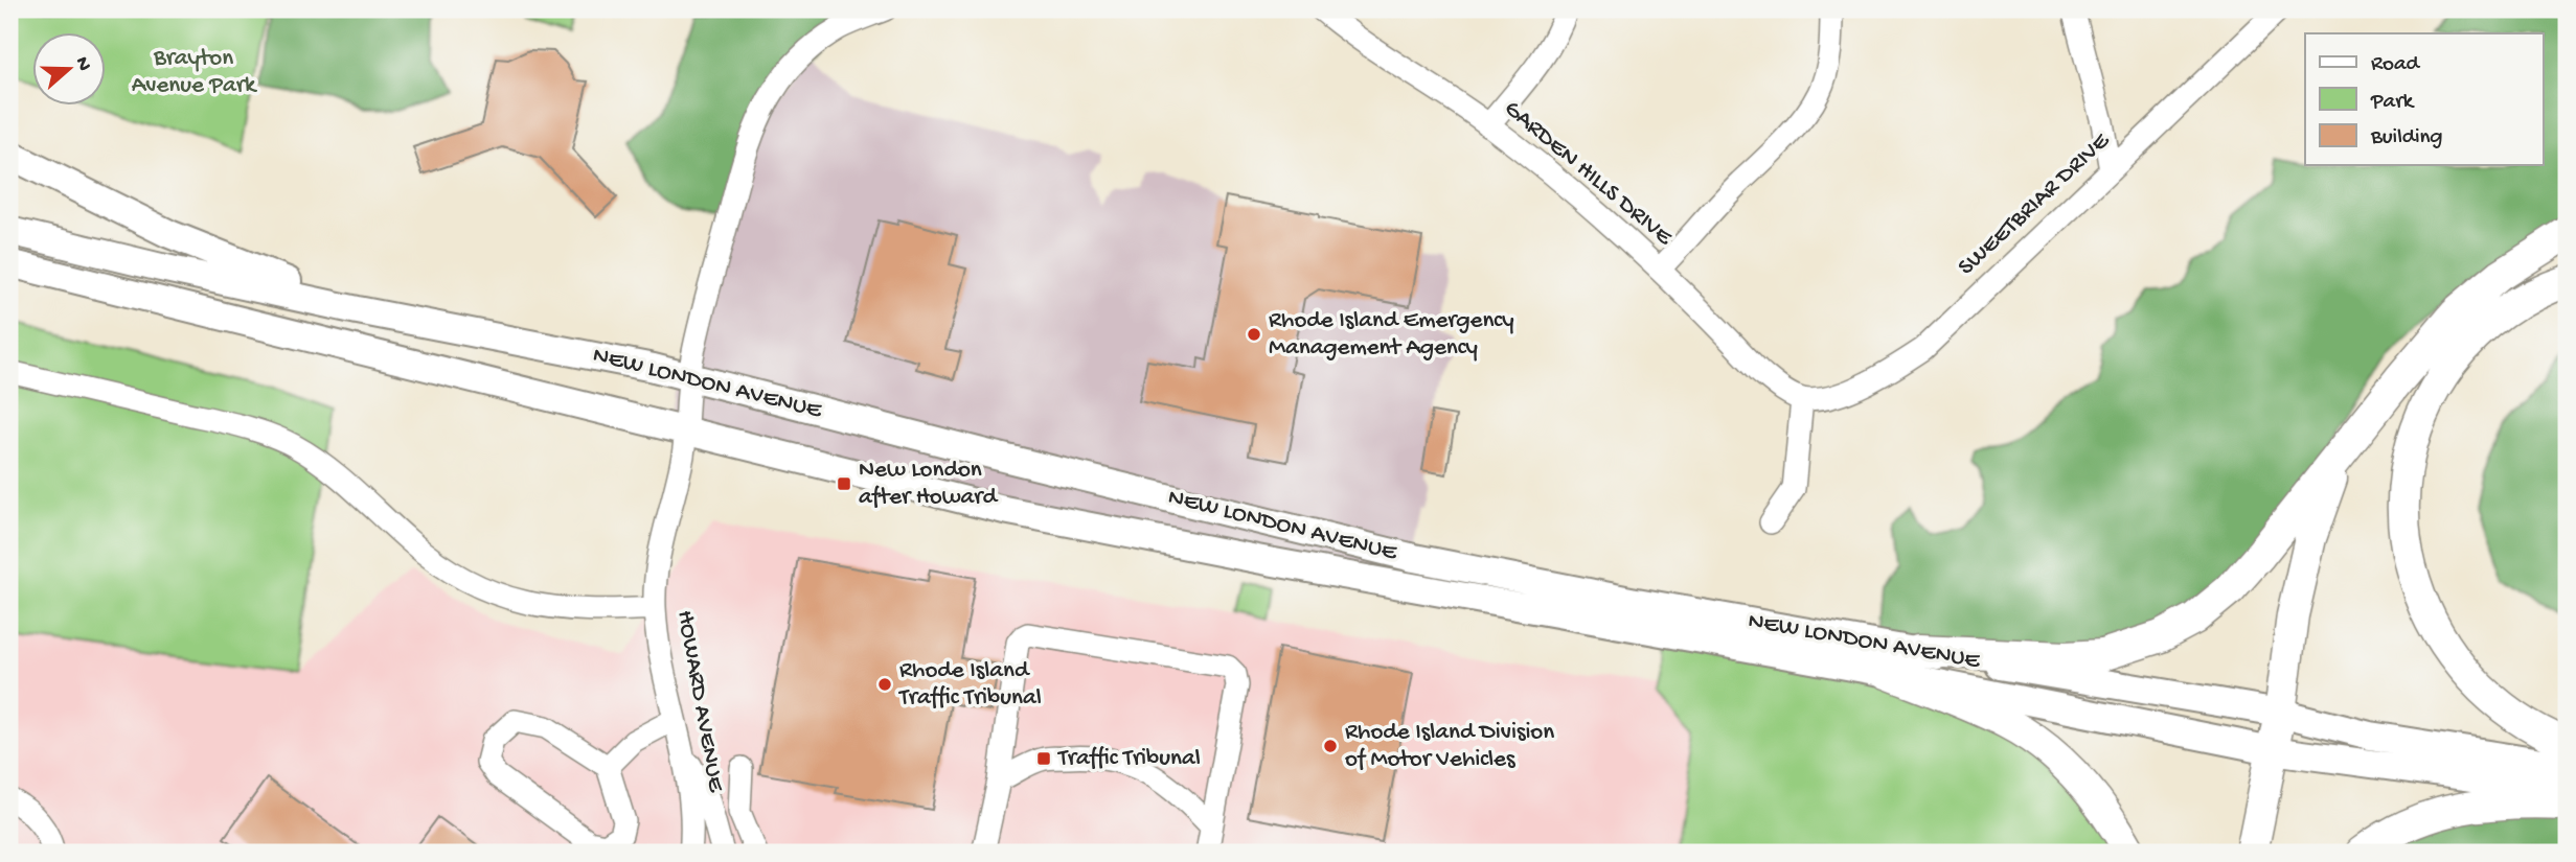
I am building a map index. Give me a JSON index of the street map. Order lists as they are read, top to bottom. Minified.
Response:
{"streets":{"main road":["NEW LONDON AVENUE"],"street":["GARDEN HILLS DRIVE","SWEETBRIAR DRIVE","HOWARD AVENUE"]},"crossings":[["GARDEN HILLS DRIVE","SWEETBRIAR DRIVE"],["NEW LONDON AVENUE","HOWARD AVENUE"]],"parks":["Brayton Avenue Park"],"places":{"other":["Rhode Island Emergency Management Agency","Rhode Island Traffic Tribunal","Rhode Island Division of Motor Vehicles"],"transit":["New London after Howard","Traffic Tribunal"]},"legend":["Road","Park","Building"],"north":"right"}
